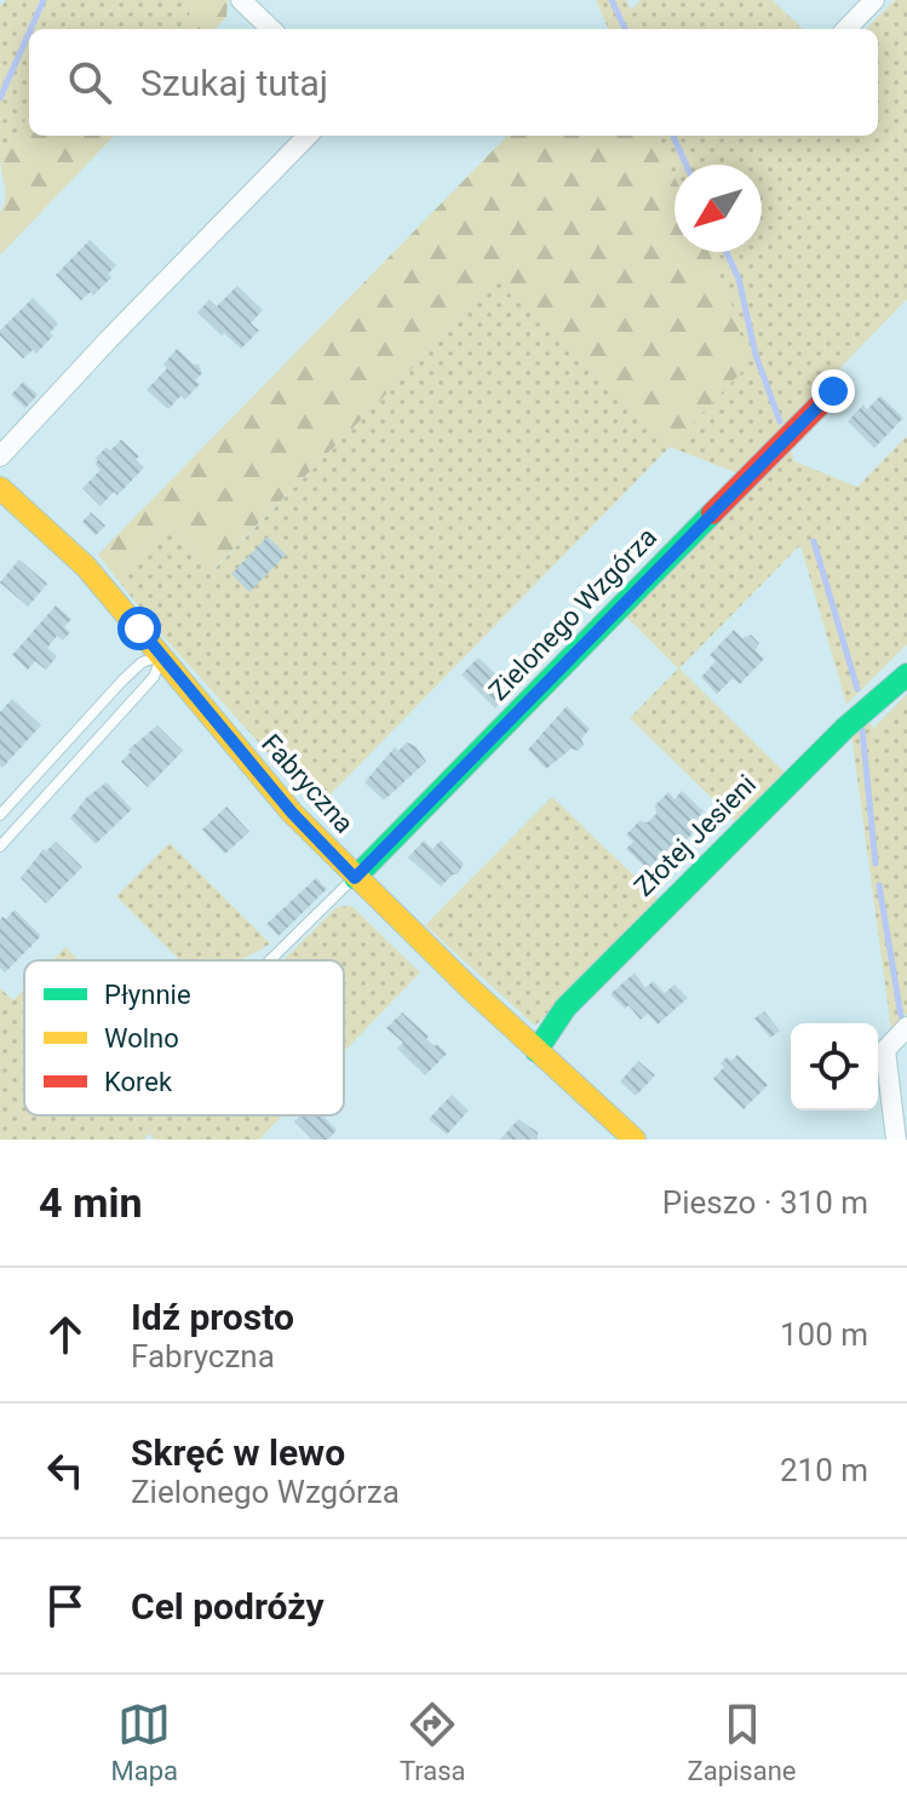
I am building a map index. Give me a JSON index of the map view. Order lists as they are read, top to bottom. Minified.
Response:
{"streets":{"street":["Zielonego Wzgórza","Fabryczna","Złotej Jesieni"]},"crossings":[["Zielonego Wzgórza","Fabryczna"],["Fabryczna","Złotej Jesieni"]],"legend":["Płynnie","Wolno","Korek"],"north":"bottom left","page":{"search":"Szukaj tutaj","heading":["4 min","Pieszo · 310 m"],"list":[["Idź prosto","Fabryczna","100 m"],["Skręć w lewo","Zielonego Wzgórza","210 m"],"Cel podróży"],"nav":["Mapa","Trasa","Zapisane"]}}
